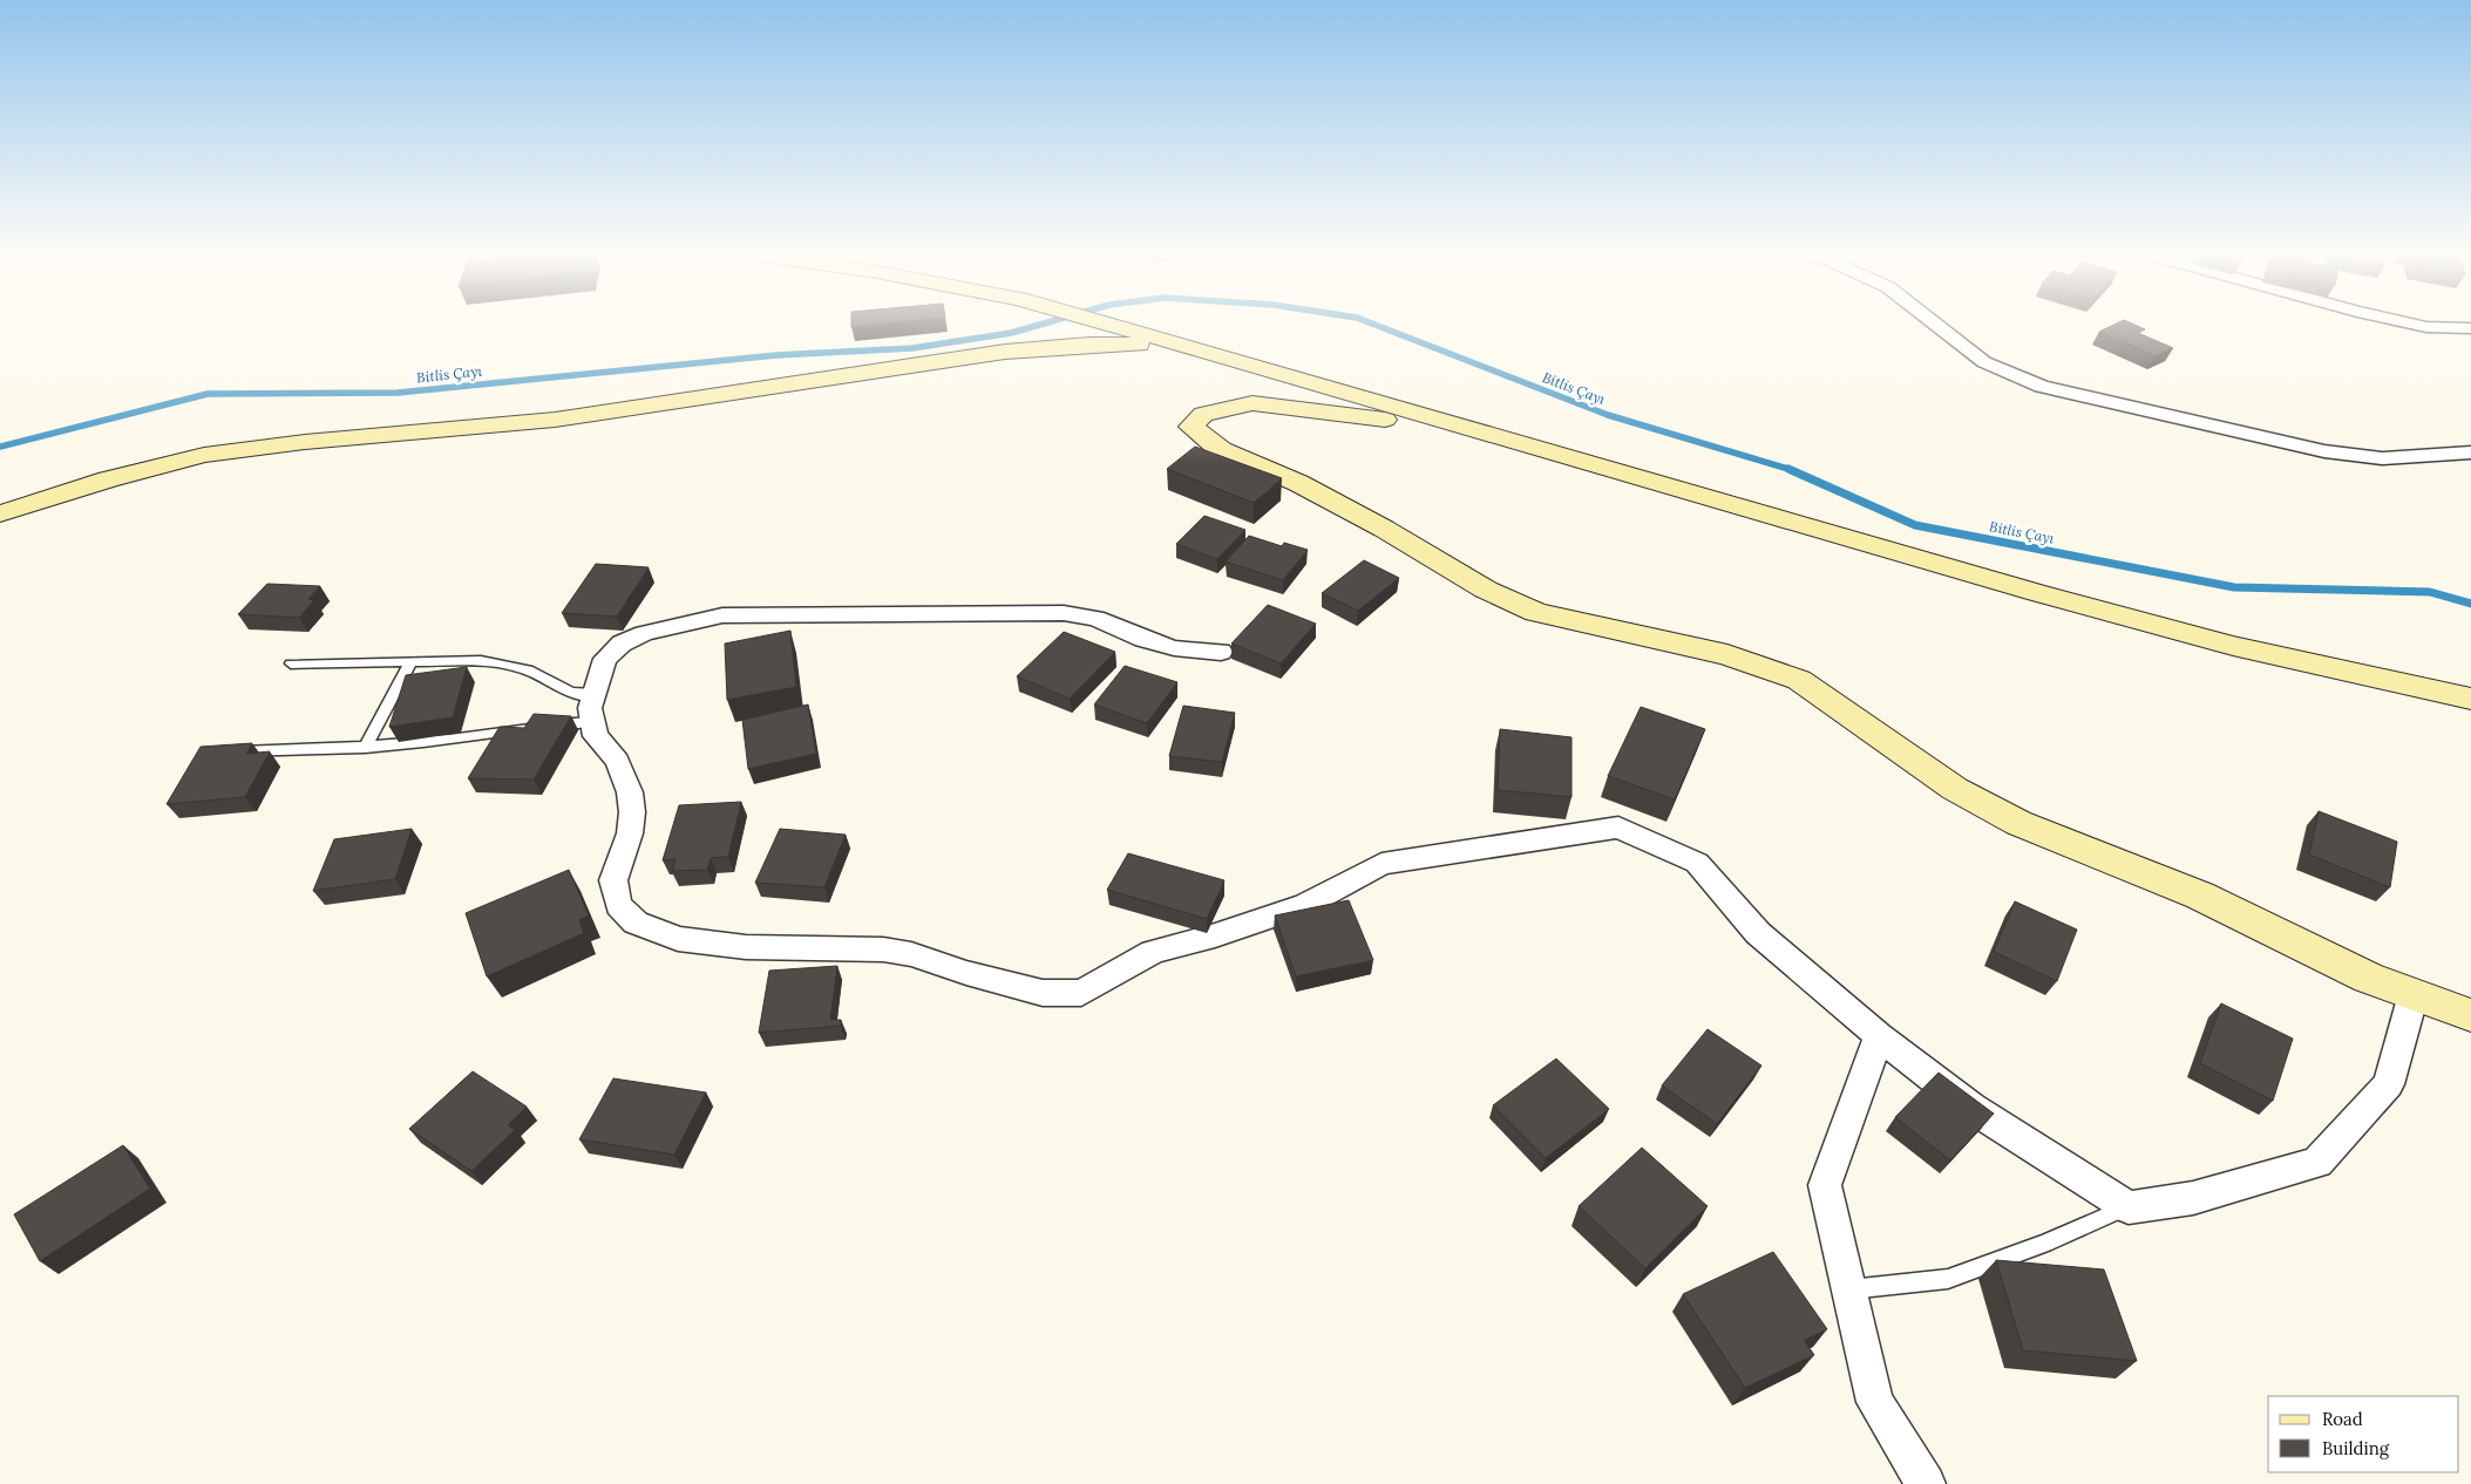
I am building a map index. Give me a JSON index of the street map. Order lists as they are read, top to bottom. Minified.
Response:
{"water":["Bitlis Çayı"],"legend":["Road","Building"]}
